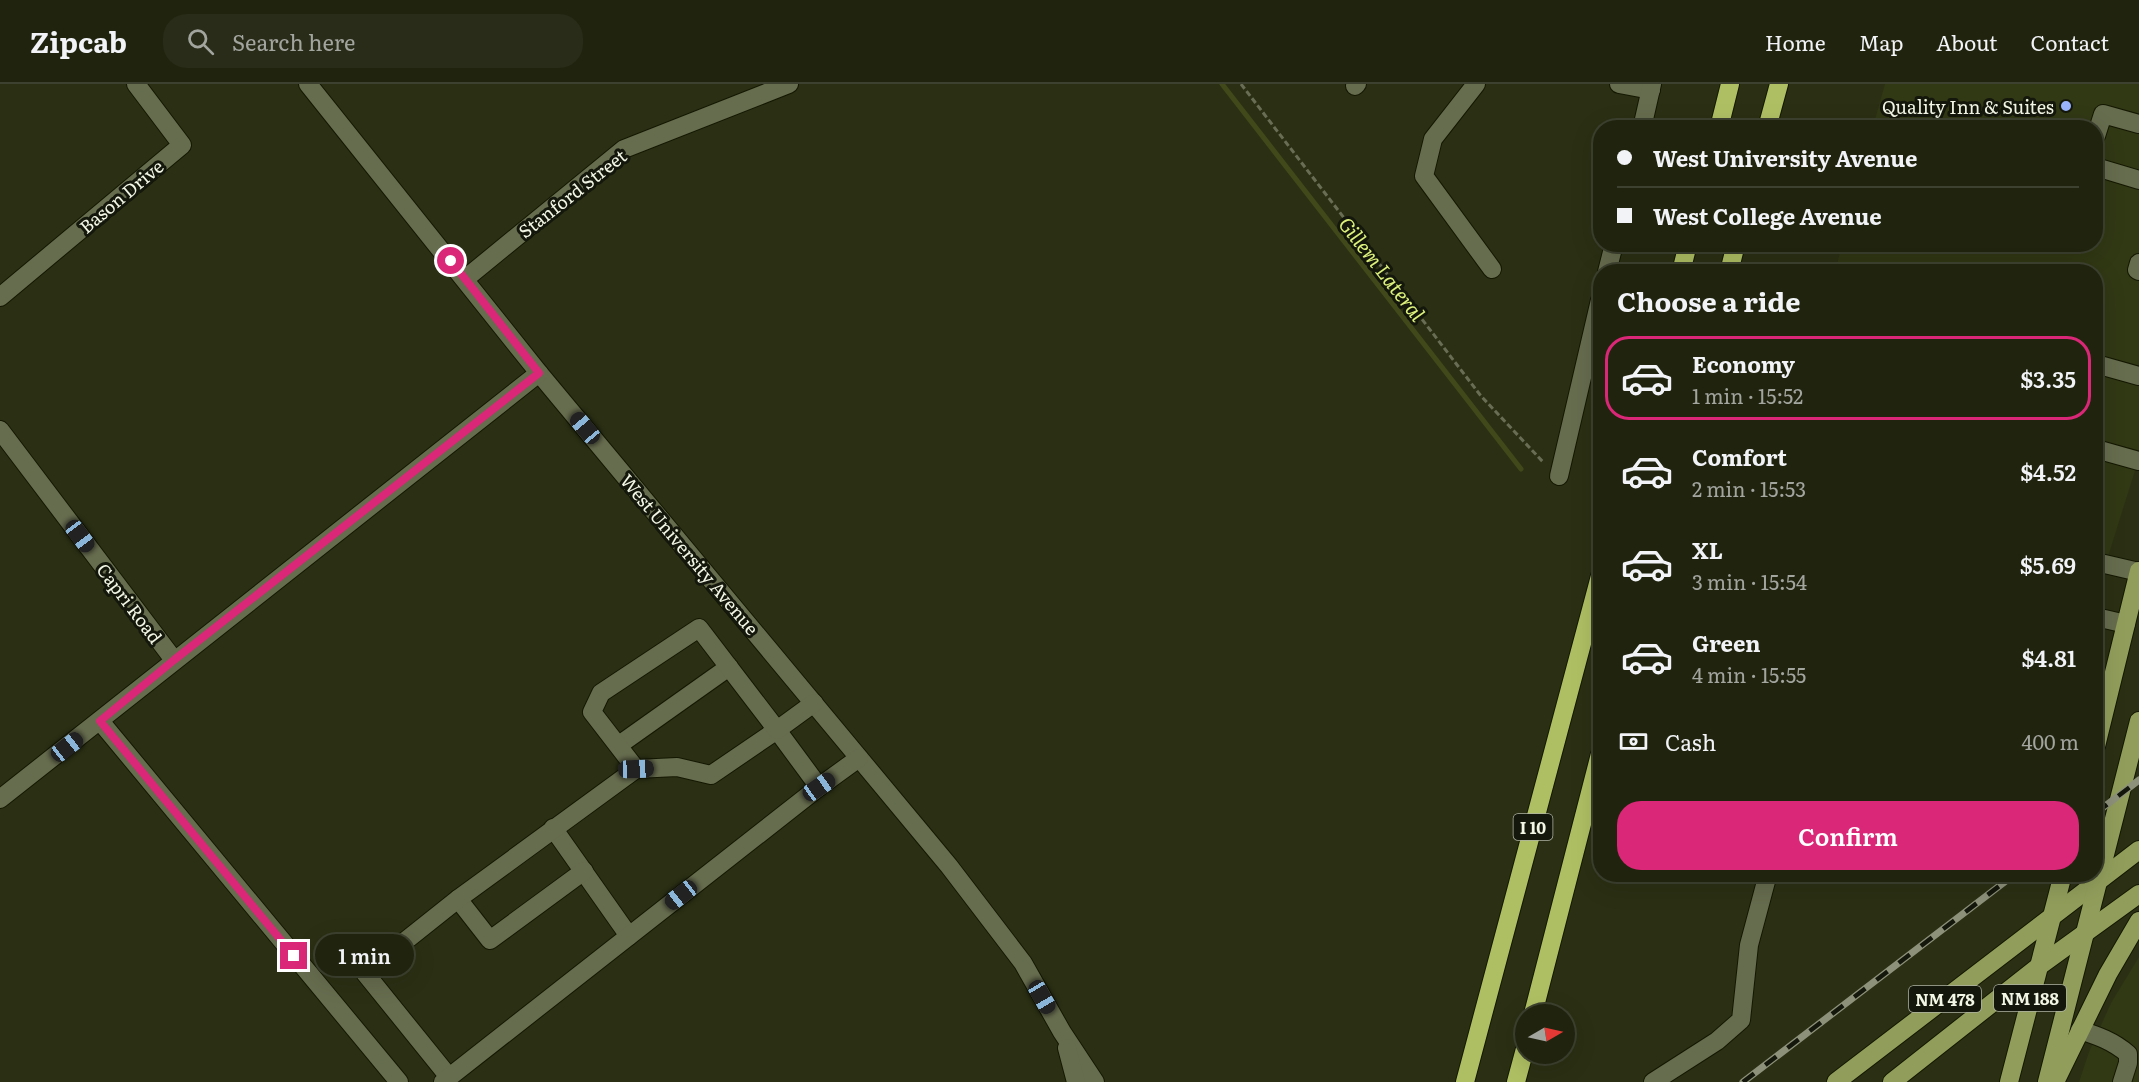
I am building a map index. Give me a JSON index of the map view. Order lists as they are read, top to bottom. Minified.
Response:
{"streets":{"highway":["I 10"],"main road":["NM 188","NM 478"],"street":["Stanford Street","Bason Drive","West University Avenue","Capri Road"]},"crossings":[["Stanford Street","West University Avenue"],["NM 188","NM 478"]],"water":["Gillem Lateral"],"places":["Quality Inn & Suites"],"north":"right","page":{"header":"Zipcab","search":"Search here","nav":["Home","Map","About","Contact"],"banner":["West University Avenue","West College Avenue"],"heading":"Choose a ride","list":[{"name":"Economy","note":"1 min · 15:52","value":"$3.35"},{"name":"Comfort","note":"2 min · 15:53","value":"$4.52"},{"name":"XL","note":"3 min · 15:54","value":"$5.69"},{"name":"Green","note":"4 min · 15:55","value":"$4.81"}],"pay":["Cash","400 m"],"buttons":"Confirm","bubble":"1 min"}}
